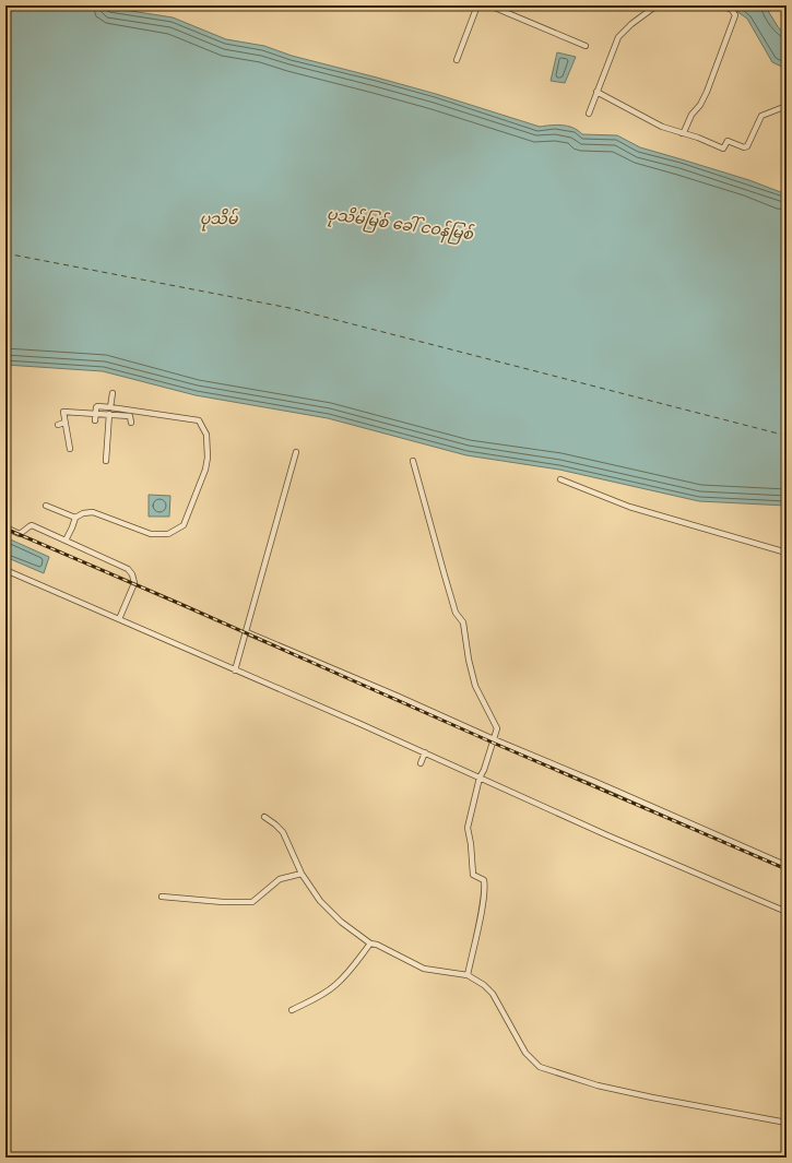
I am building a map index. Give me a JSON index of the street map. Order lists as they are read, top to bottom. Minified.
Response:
{"water":["ပုသိမ်","ပုသိမ်မြစ် ခေါ် ငဝန်မြစ်"]}
